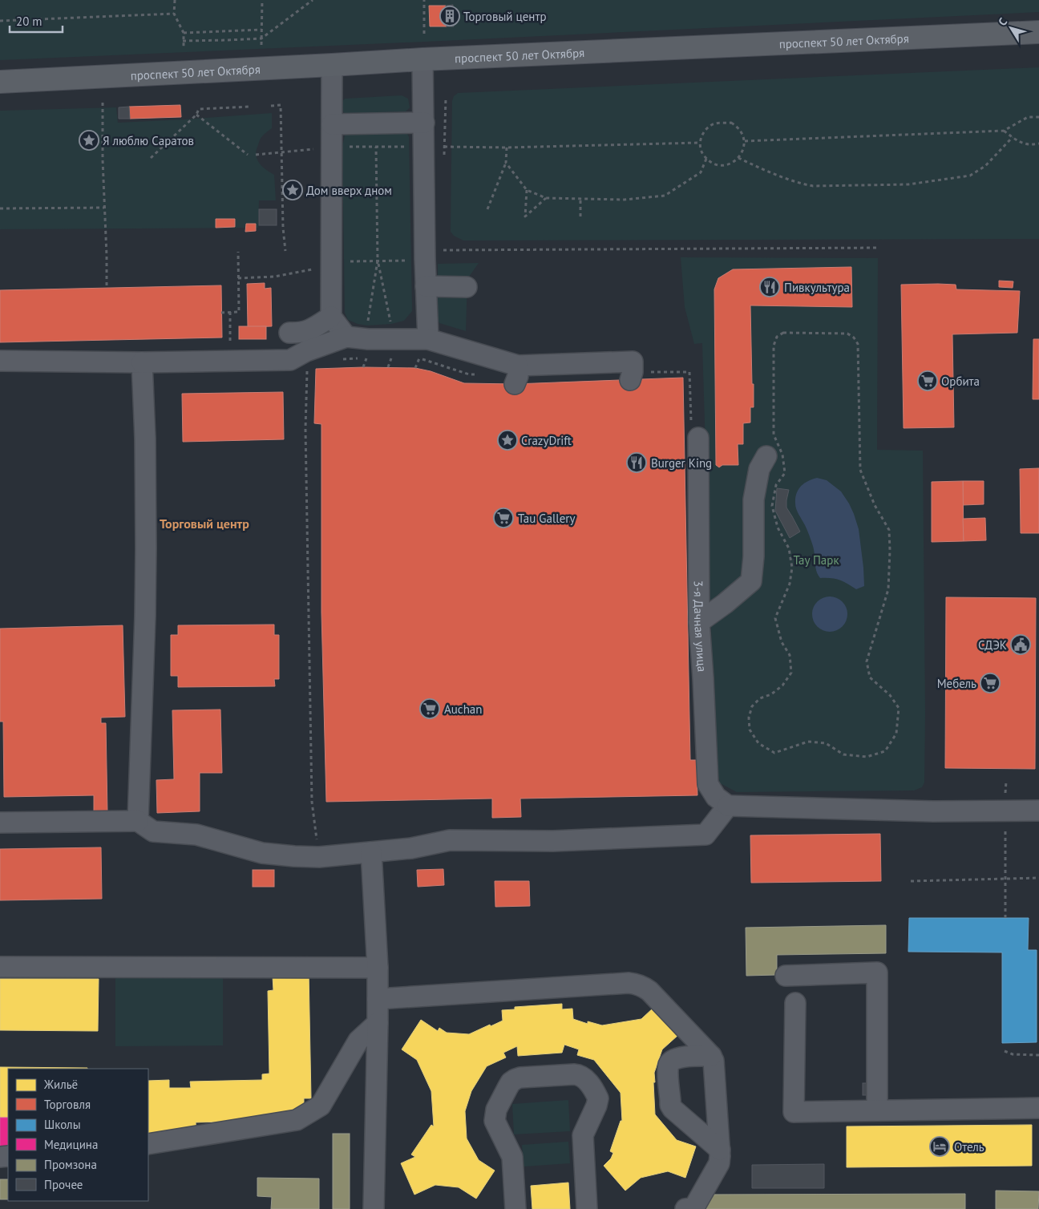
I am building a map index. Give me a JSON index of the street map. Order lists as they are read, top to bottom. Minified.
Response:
{"streets":{"main road":["проспект 50 лет Октября"],"lane":["3-я Дачная улица"]},"districts":["Торговый центр"],"parks":["Тау Парк"],"places":{"building":["Торговый центр"],"place":["Я люблю Саратов","Дом вверх дном","CrazyDrift"],"restaurant":["Пивкультура","Burger King"],"supermarket":["Орбита","Tau Gallery","Мебель","Auchan"],"public building":["СДЭК"],"hotel":["Отель"]},"legend":["Жильё","Торговля","Школы","Медицина","Промзона","Прочее"],"scale_bar":"20 m","north":"top left"}
